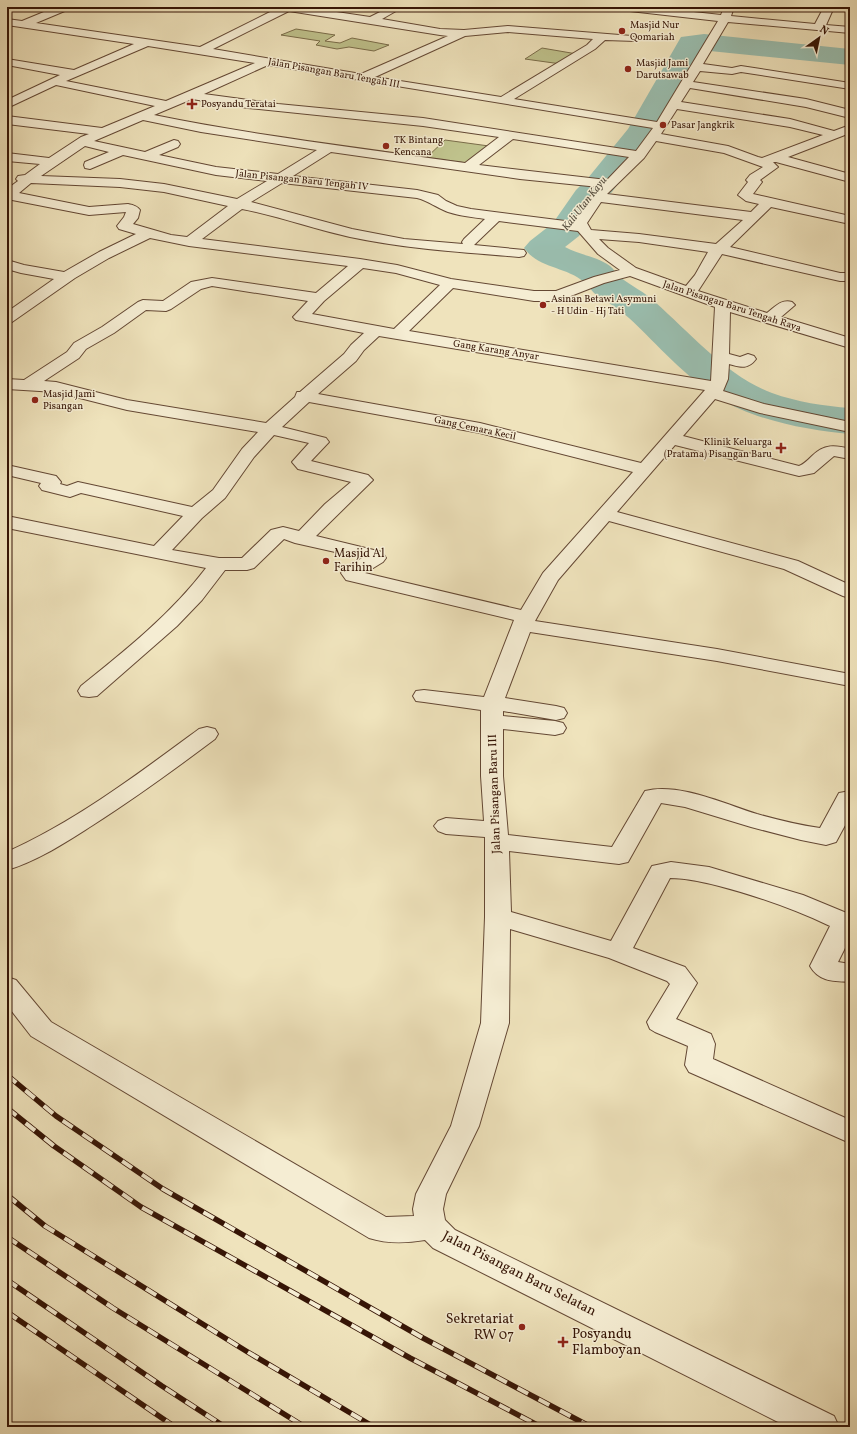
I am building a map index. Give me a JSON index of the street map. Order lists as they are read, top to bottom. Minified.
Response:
{"streets":{"street":["Jalan Pisangan Baru Tengah III","Jalan Pisangan Baru Tengah IV","Jalan Pisangan Baru Tengah Raya","Gang Karang Anyar","Gang Cemara Kecil","Jalan Pisangan Baru III","Jalan Pisangan Baru Selatan"]},"crossings":[["Jalan Pisangan Baru Tengah IV","Jalan Pisangan Baru Tengah Raya"],["Gang Karang Anyar","Jalan Pisangan Baru III"],["Gang Cemara Kecil","Jalan Pisangan Baru III"],["Jalan Pisangan Baru III","Jalan Pisangan Baru Selatan"]],"water":["Kali Utan Kayu"],"places":{"other":["Masjid Nur Qomariah","Masjid Jami Darutsawab","Pasar Jangkrik","TK Bintang Kencana","Asinan Betawi Asymuni - H Udin - Hj Tati","Masjid Jami Pisangan","Masjid Al Farihin","Sekretariat RW 07"],"health":["Posyandu Teratai","Klinik Keluarga (Pratama) Pisangan Baru","Posyandu Flamboyan"]},"north":"top right"}
